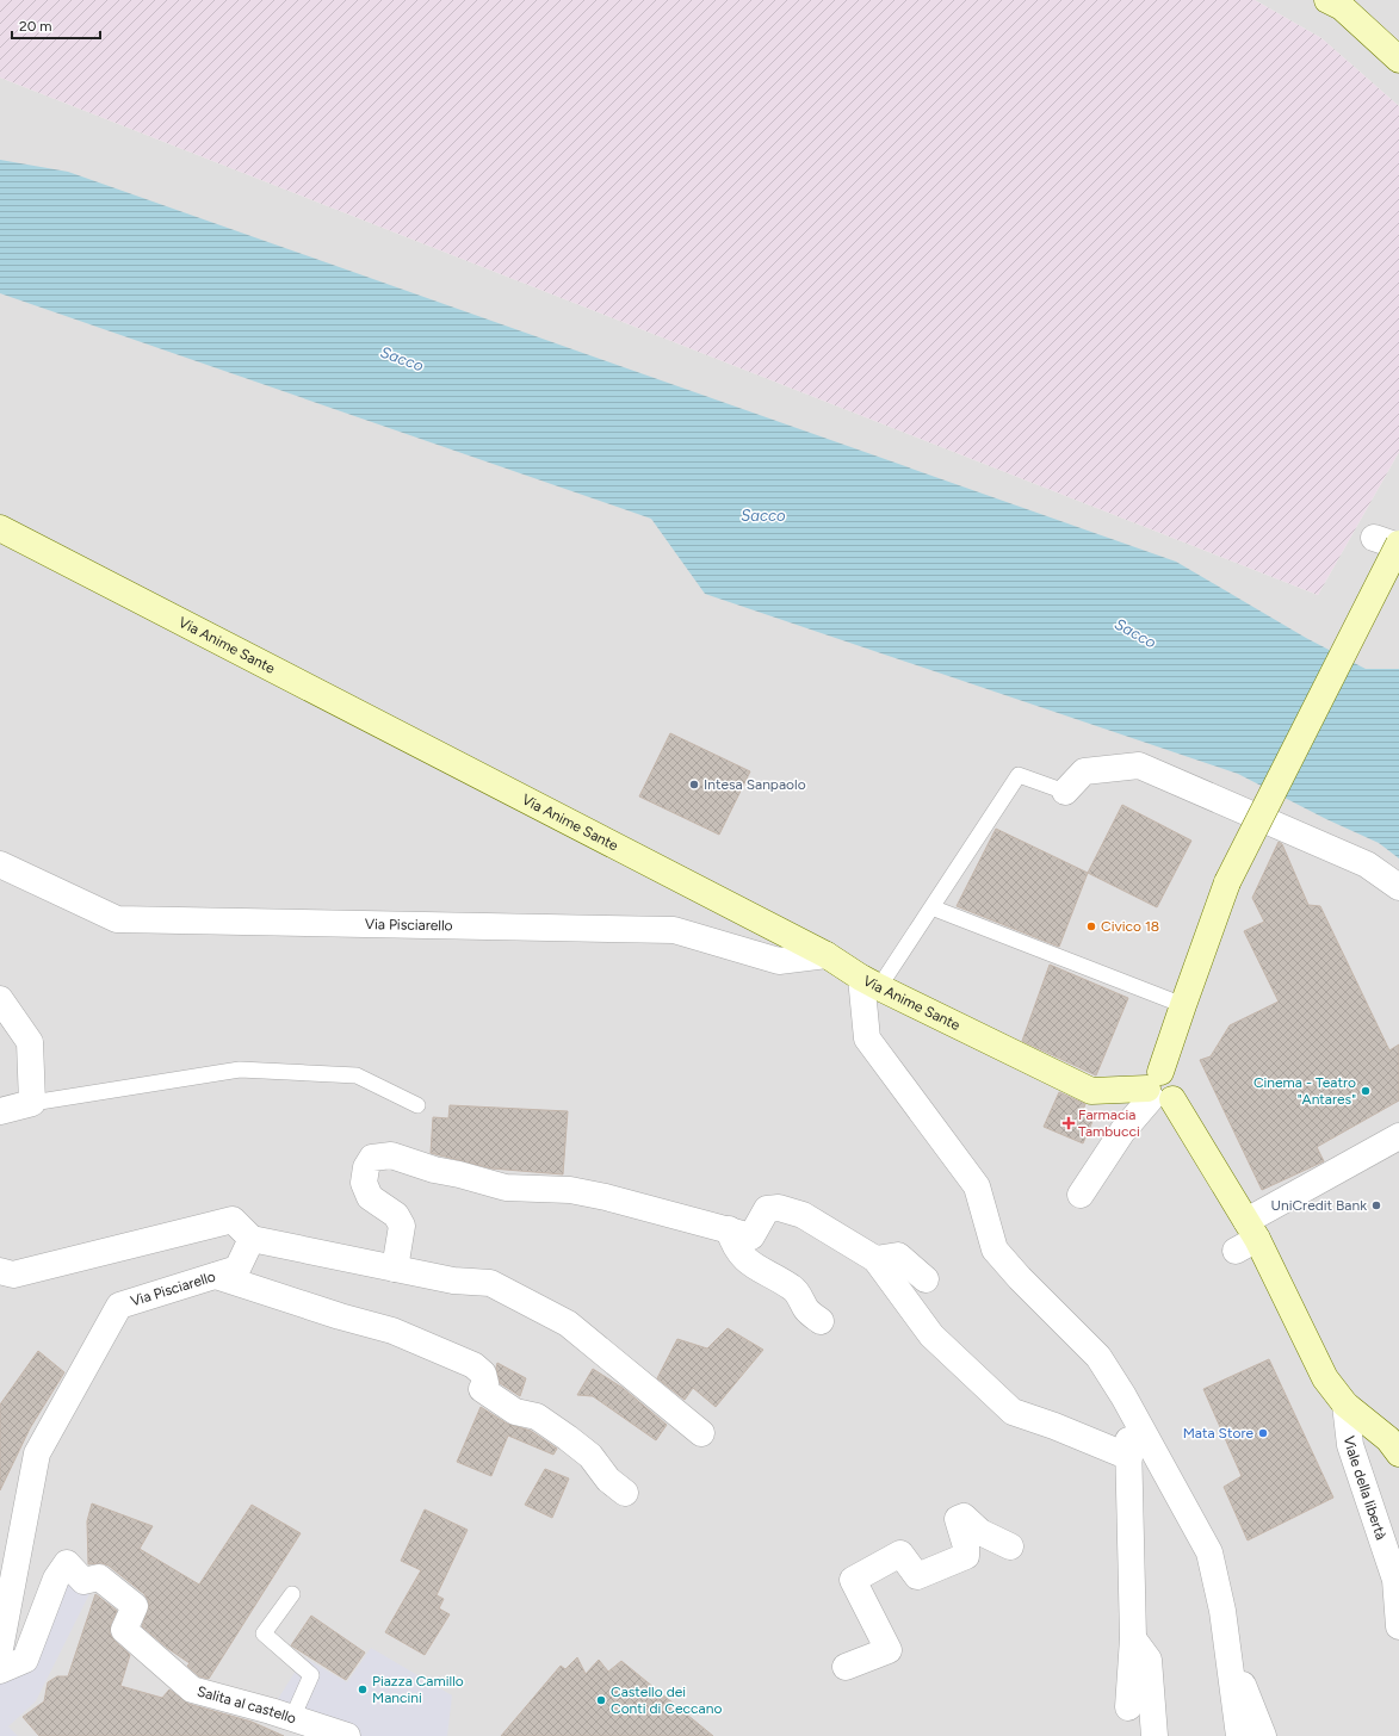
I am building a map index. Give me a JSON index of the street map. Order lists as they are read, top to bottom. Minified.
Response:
{"streets":{"main road":["Via Anime Sante"],"street":["Via Pisciarello","Viale della libertà","Salita al castello"]},"crossings":[["Via Anime Sante","Via Pisciarello"]],"water":["Sacco"],"places":{"other":["Intesa Sanpaolo","Civico 18","Cinema - Teatro \"Antares\"","UniCredit Bank","Mata Store","Piazza Camillo Mancini","Castello dei Conti di Ceccano"],"health":["Farmacia Tambucci"]},"scale_bar":"20 m"}
